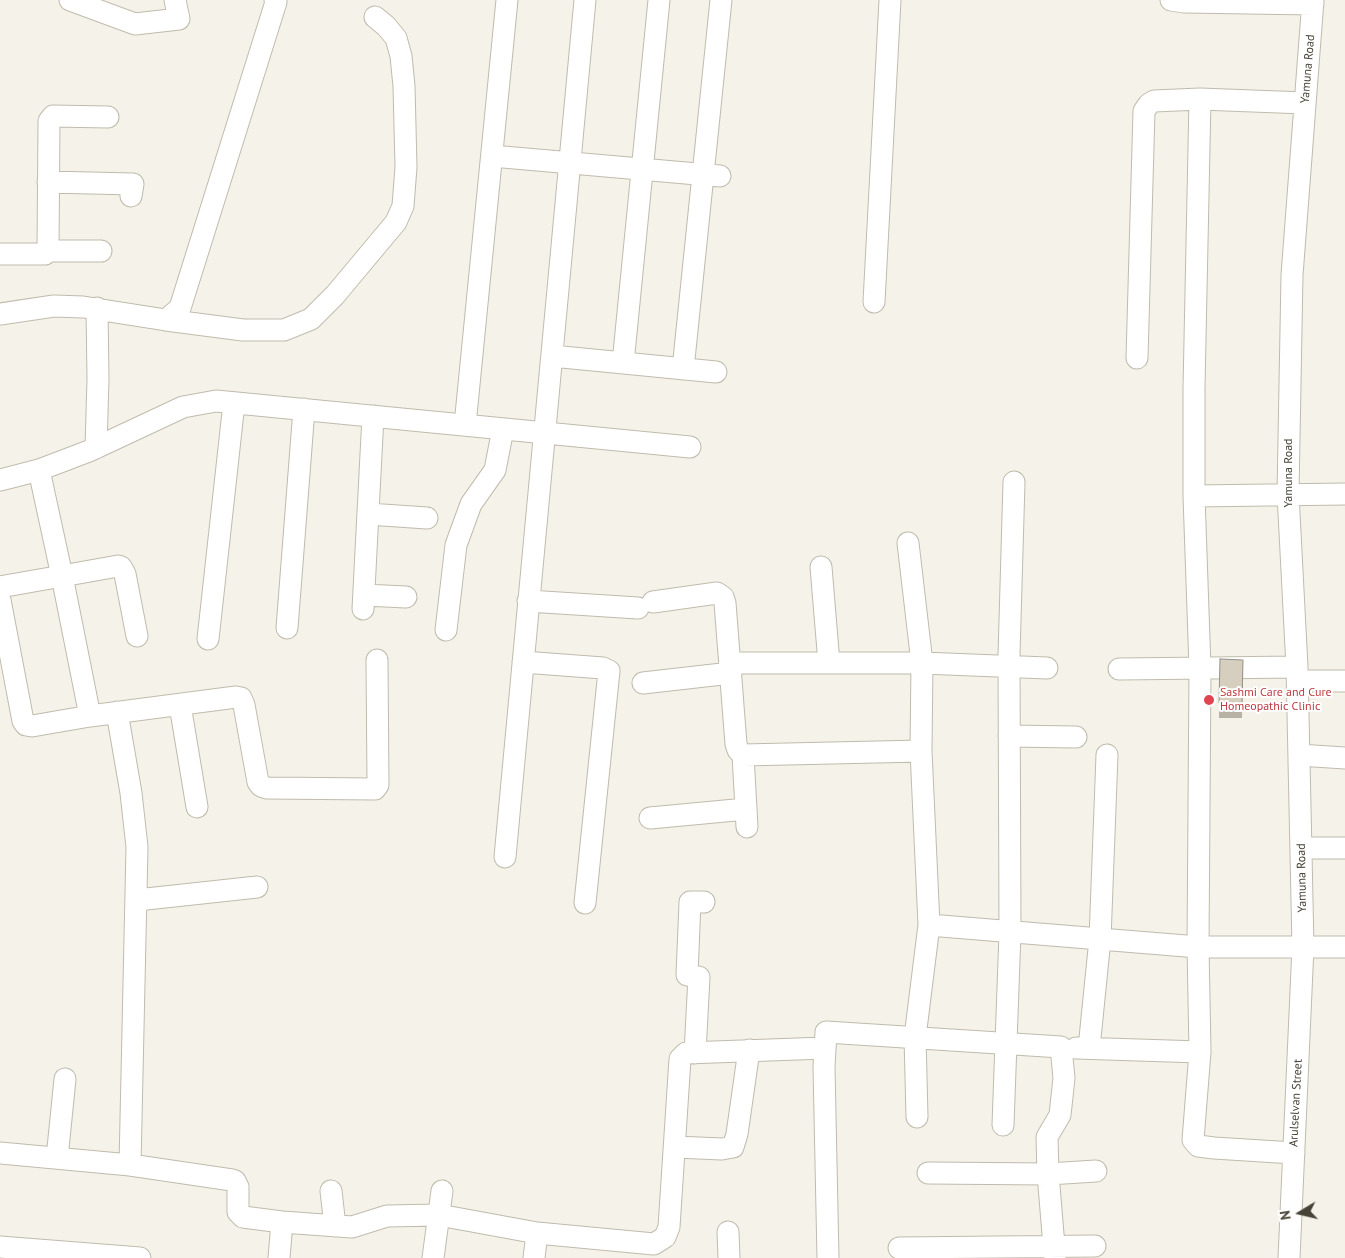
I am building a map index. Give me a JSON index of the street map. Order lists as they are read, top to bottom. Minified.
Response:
{"streets":{"street":["Yamuna Road","Arulselvan Street"]},"crossings":[["Yamuna Road","Arulselvan Street"]],"places":["Sashmi Care and Cure Homeopathic Clinic"],"north":"left"}
